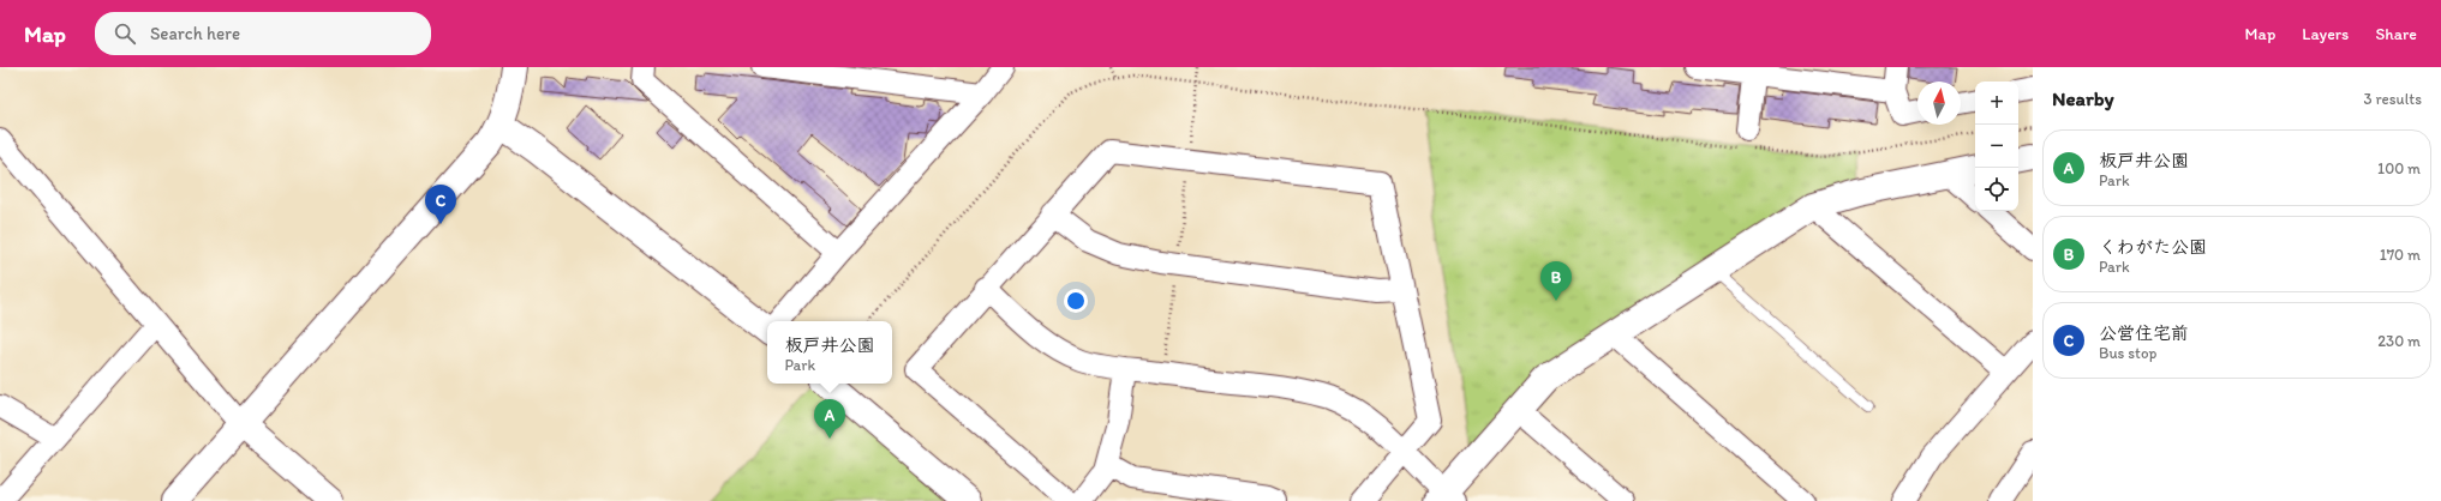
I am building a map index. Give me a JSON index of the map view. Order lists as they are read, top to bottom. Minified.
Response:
{"north":"top","page":{"header":"Map","search":"Search here","nav":["Map","Layers","Share"],"heading":["Nearby","3 results"],"map_buttons":["+","−"],"list":[{"mark":"A","name":"板戸井公園","note":"Park","value":"100 m"},{"mark":"B","name":"くわがた公園","note":"Park","value":"170 m"},{"mark":"C","name":"公営住宅前","note":"Bus stop","value":"230 m"}],"pins":["C","B","A"],"popup":["板戸井公園","Park"]}}
